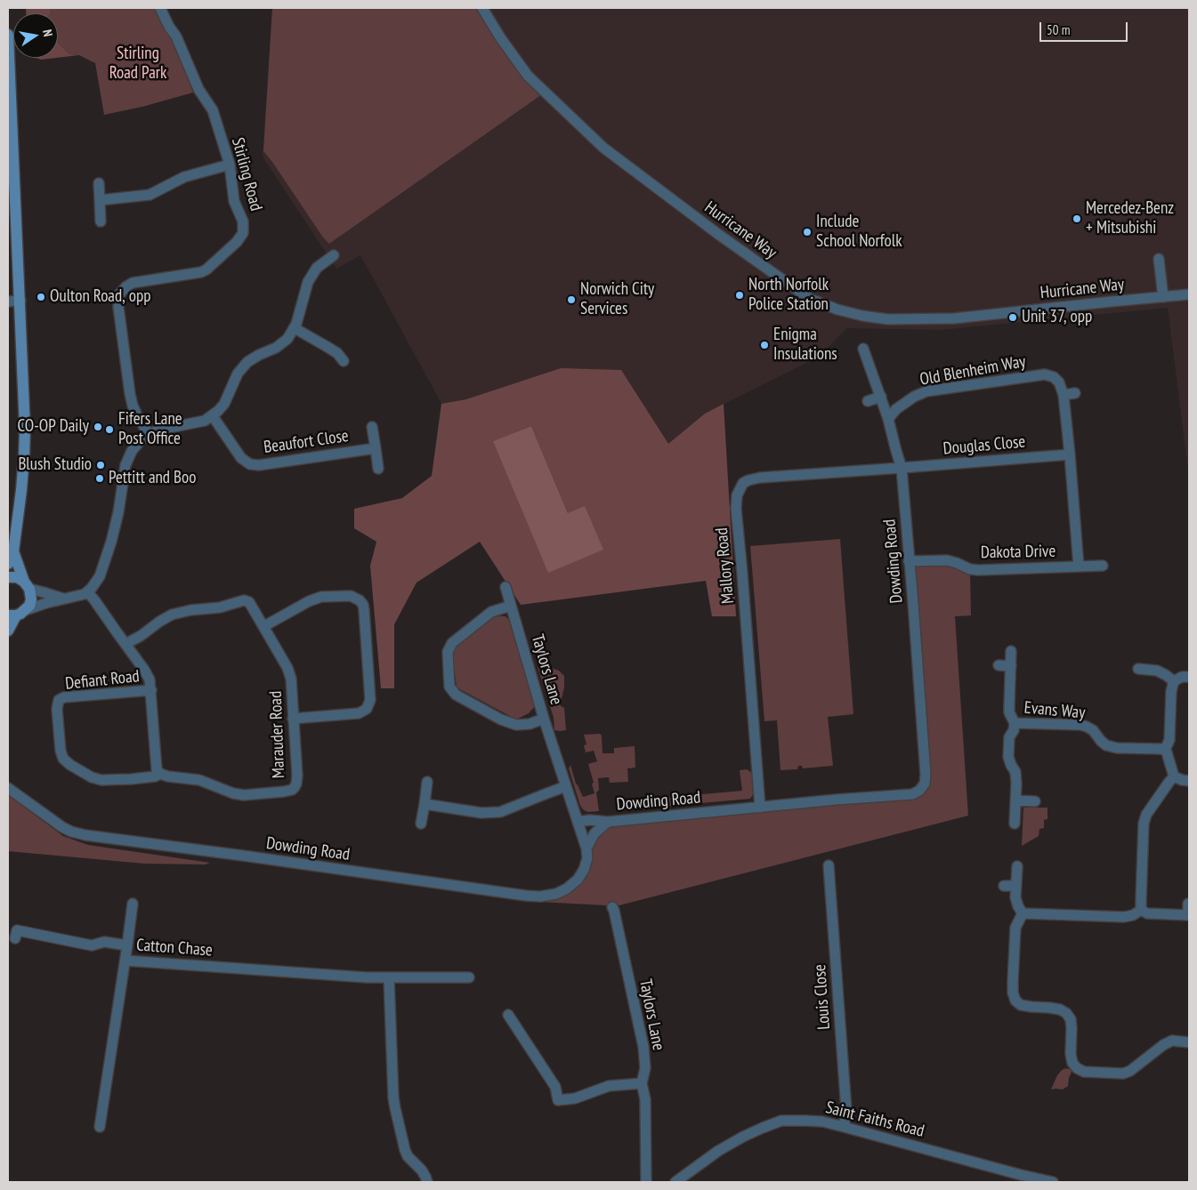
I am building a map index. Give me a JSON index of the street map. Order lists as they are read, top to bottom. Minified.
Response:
{"streets":{"street":["Stirling Road","Hurricane Way","Old Blenheim Way","Beaufort Close","Douglas Close","Dakota Drive","Dowding Road","Mallory Road","Taylors Lane","Defiant Road","Evans Way","Marauder Road","Catton Chase","Louis Close","Saint Faiths Road"]},"crossings":[["Old Blenheim Way","Dowding Road"],["Douglas Close","Dowding Road"],["Douglas Close","Mallory Road"],["Dakota Drive","Dowding Road"],["Dowding Road","Mallory Road"],["Dowding Road","Taylors Lane"],["Defiant Road","Marauder Road"],["Louis Close","Saint Faiths Road"]],"parks":["Stirling Road Park"],"places":["Mercedez-Benz + Mitsubishi","Include School Norfolk","North Norfolk Police Station","Oulton Road, opp","Norwich City Services","Unit 37, opp","Enigma Insulations","CO-OP Daily","Fifers Lane Post Office","Blush Studio","Pettitt and Boo"],"scale_bar":"50 m","north":"right"}
